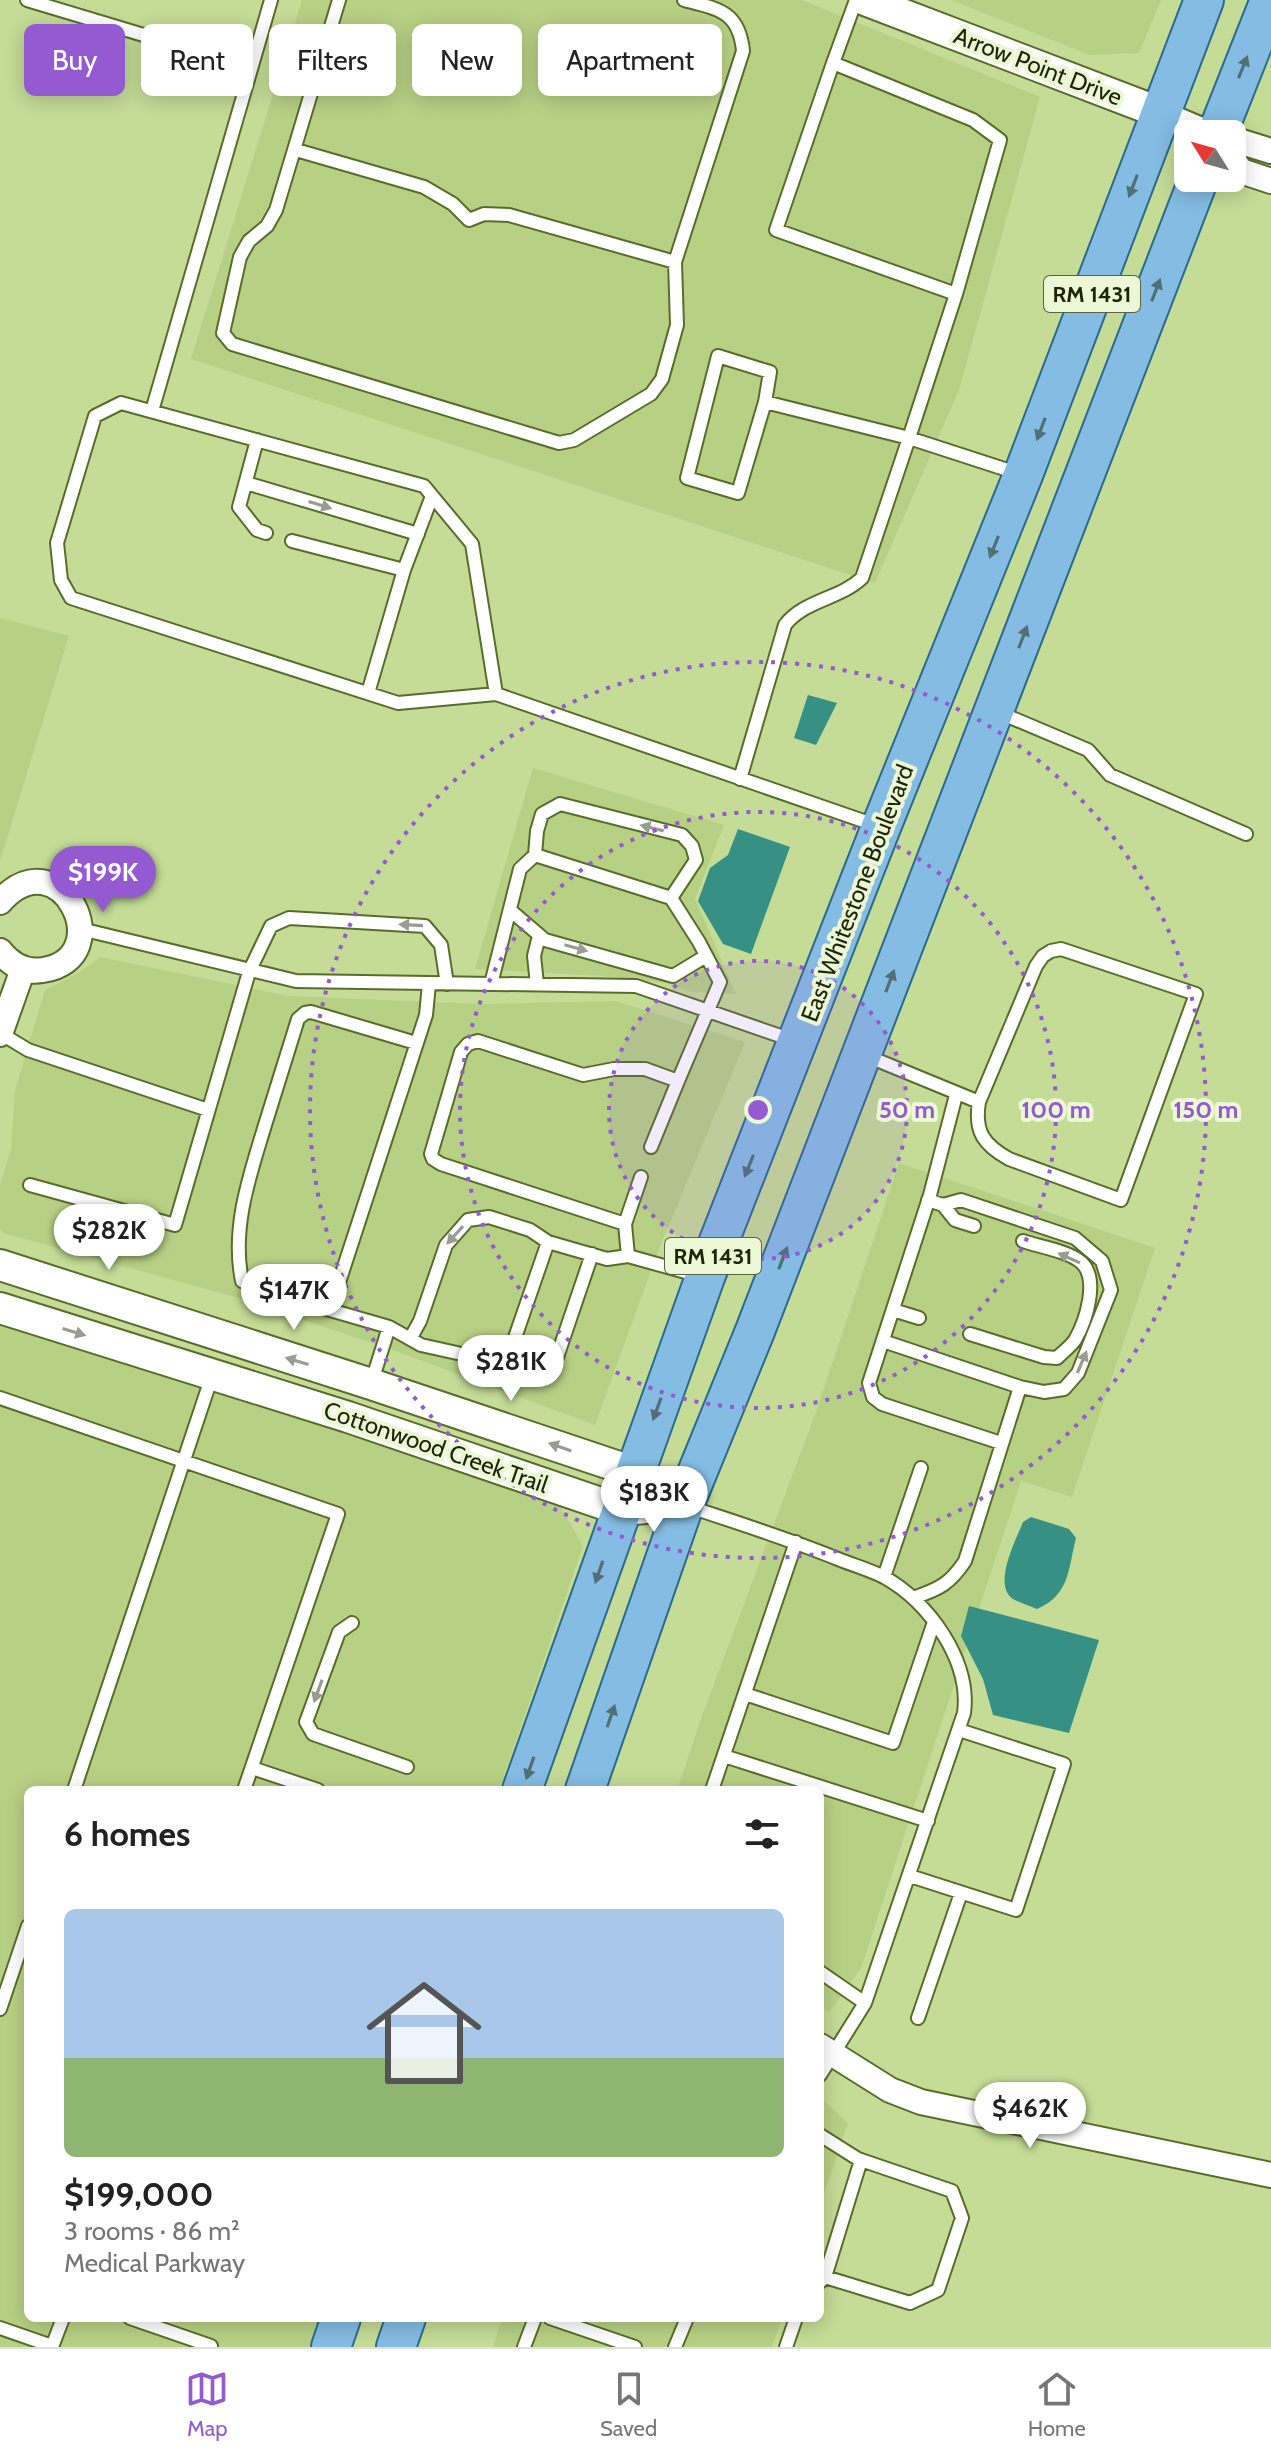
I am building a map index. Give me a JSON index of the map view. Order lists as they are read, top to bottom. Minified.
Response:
{"streets":{"main road":["RM 1431","East Whitestone Boulevard"],"street":["Arrow Point Drive","Cottonwood Creek Trail"]},"crossings":[["Arrow Point Drive","East Whitestone Boulevard"],["RM 1431","Cottonwood Creek Trail"],["East Whitestone Boulevard","Cottonwood Creek Trail"]],"north":"top left","page":{"chip":["Buy","Rent","Filters","New","Apartment"],"price":["$199K","$282K","$147K","$281K","$183K","$462K"],"heading":"6 homes","list":[{"name":"$199,000","note":"3 rooms · 86 m² · Medical Parkway"}],"tabs":["Map","Saved","Home"]},"rings":["50 m","100 m","150 m"]}
